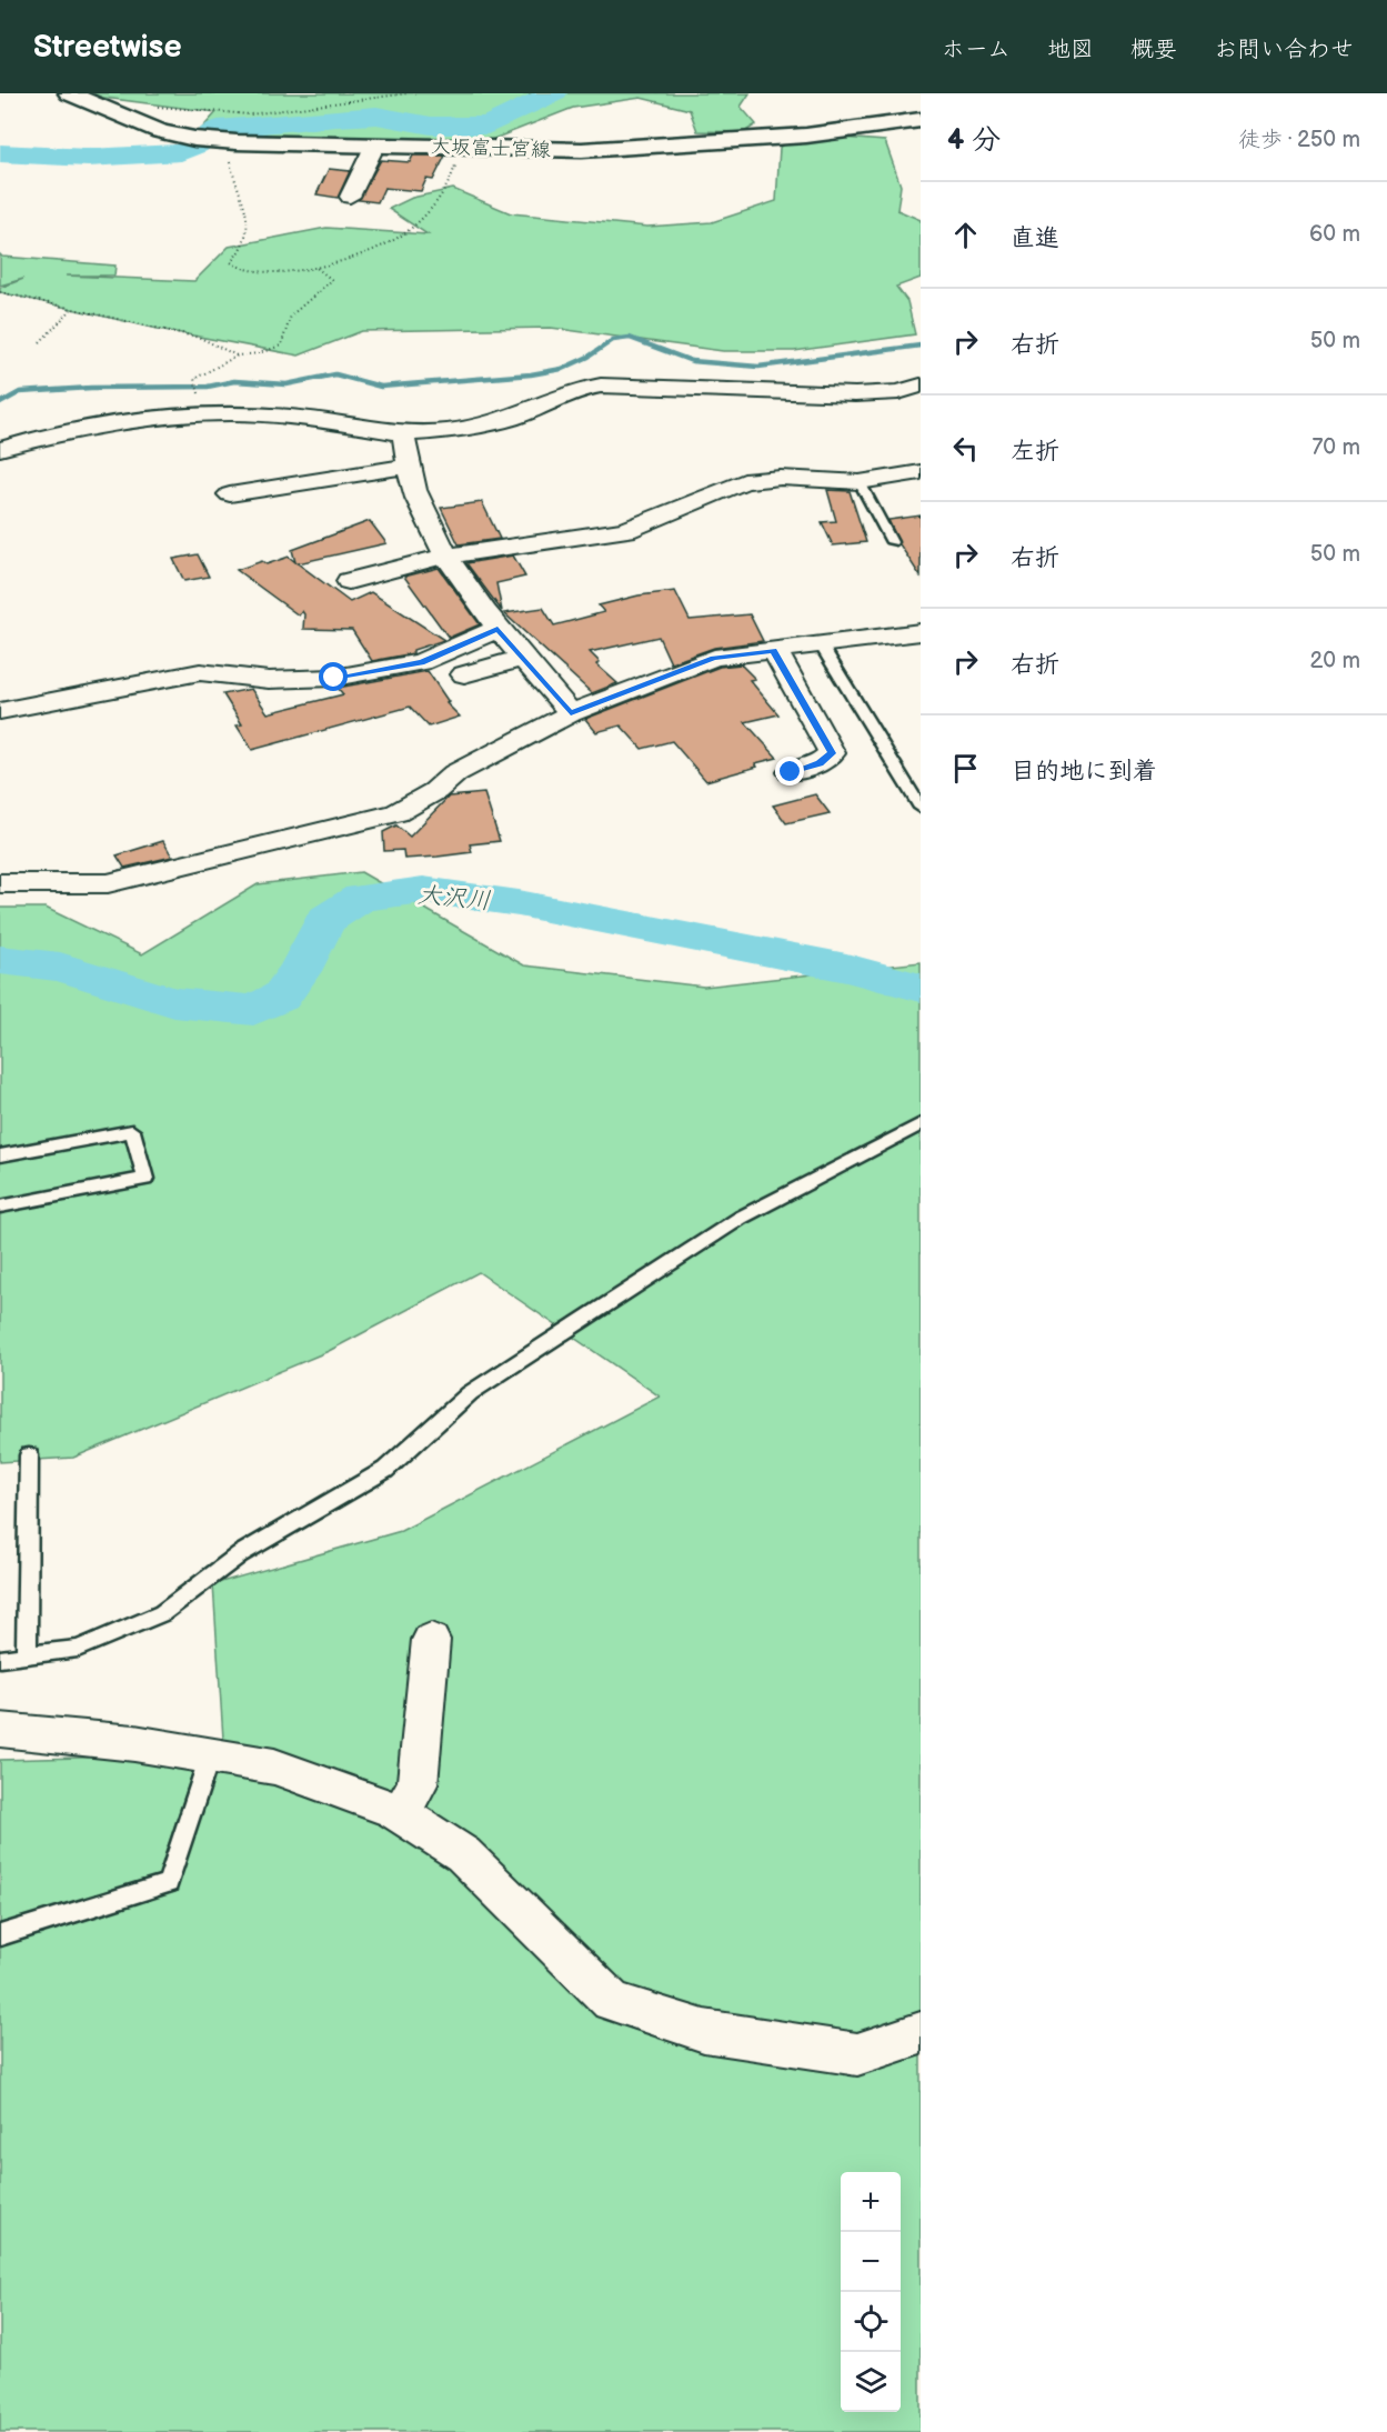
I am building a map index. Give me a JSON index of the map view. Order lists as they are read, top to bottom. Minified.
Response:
{"streets":{"main road":["大坂富士宮線"]},"water":["大沢川"],"page":{"header":"Streetwise","nav":["ホーム","地図","概要","お問い合わせ"],"heading":["4 分","徒歩 · 250 m"],"list":[["直進","60 m"],["右折","50 m"],["左折","70 m"],["右折","50 m"],["右折","20 m"],"目的地に到着"],"map_buttons":["+","−"]}}
